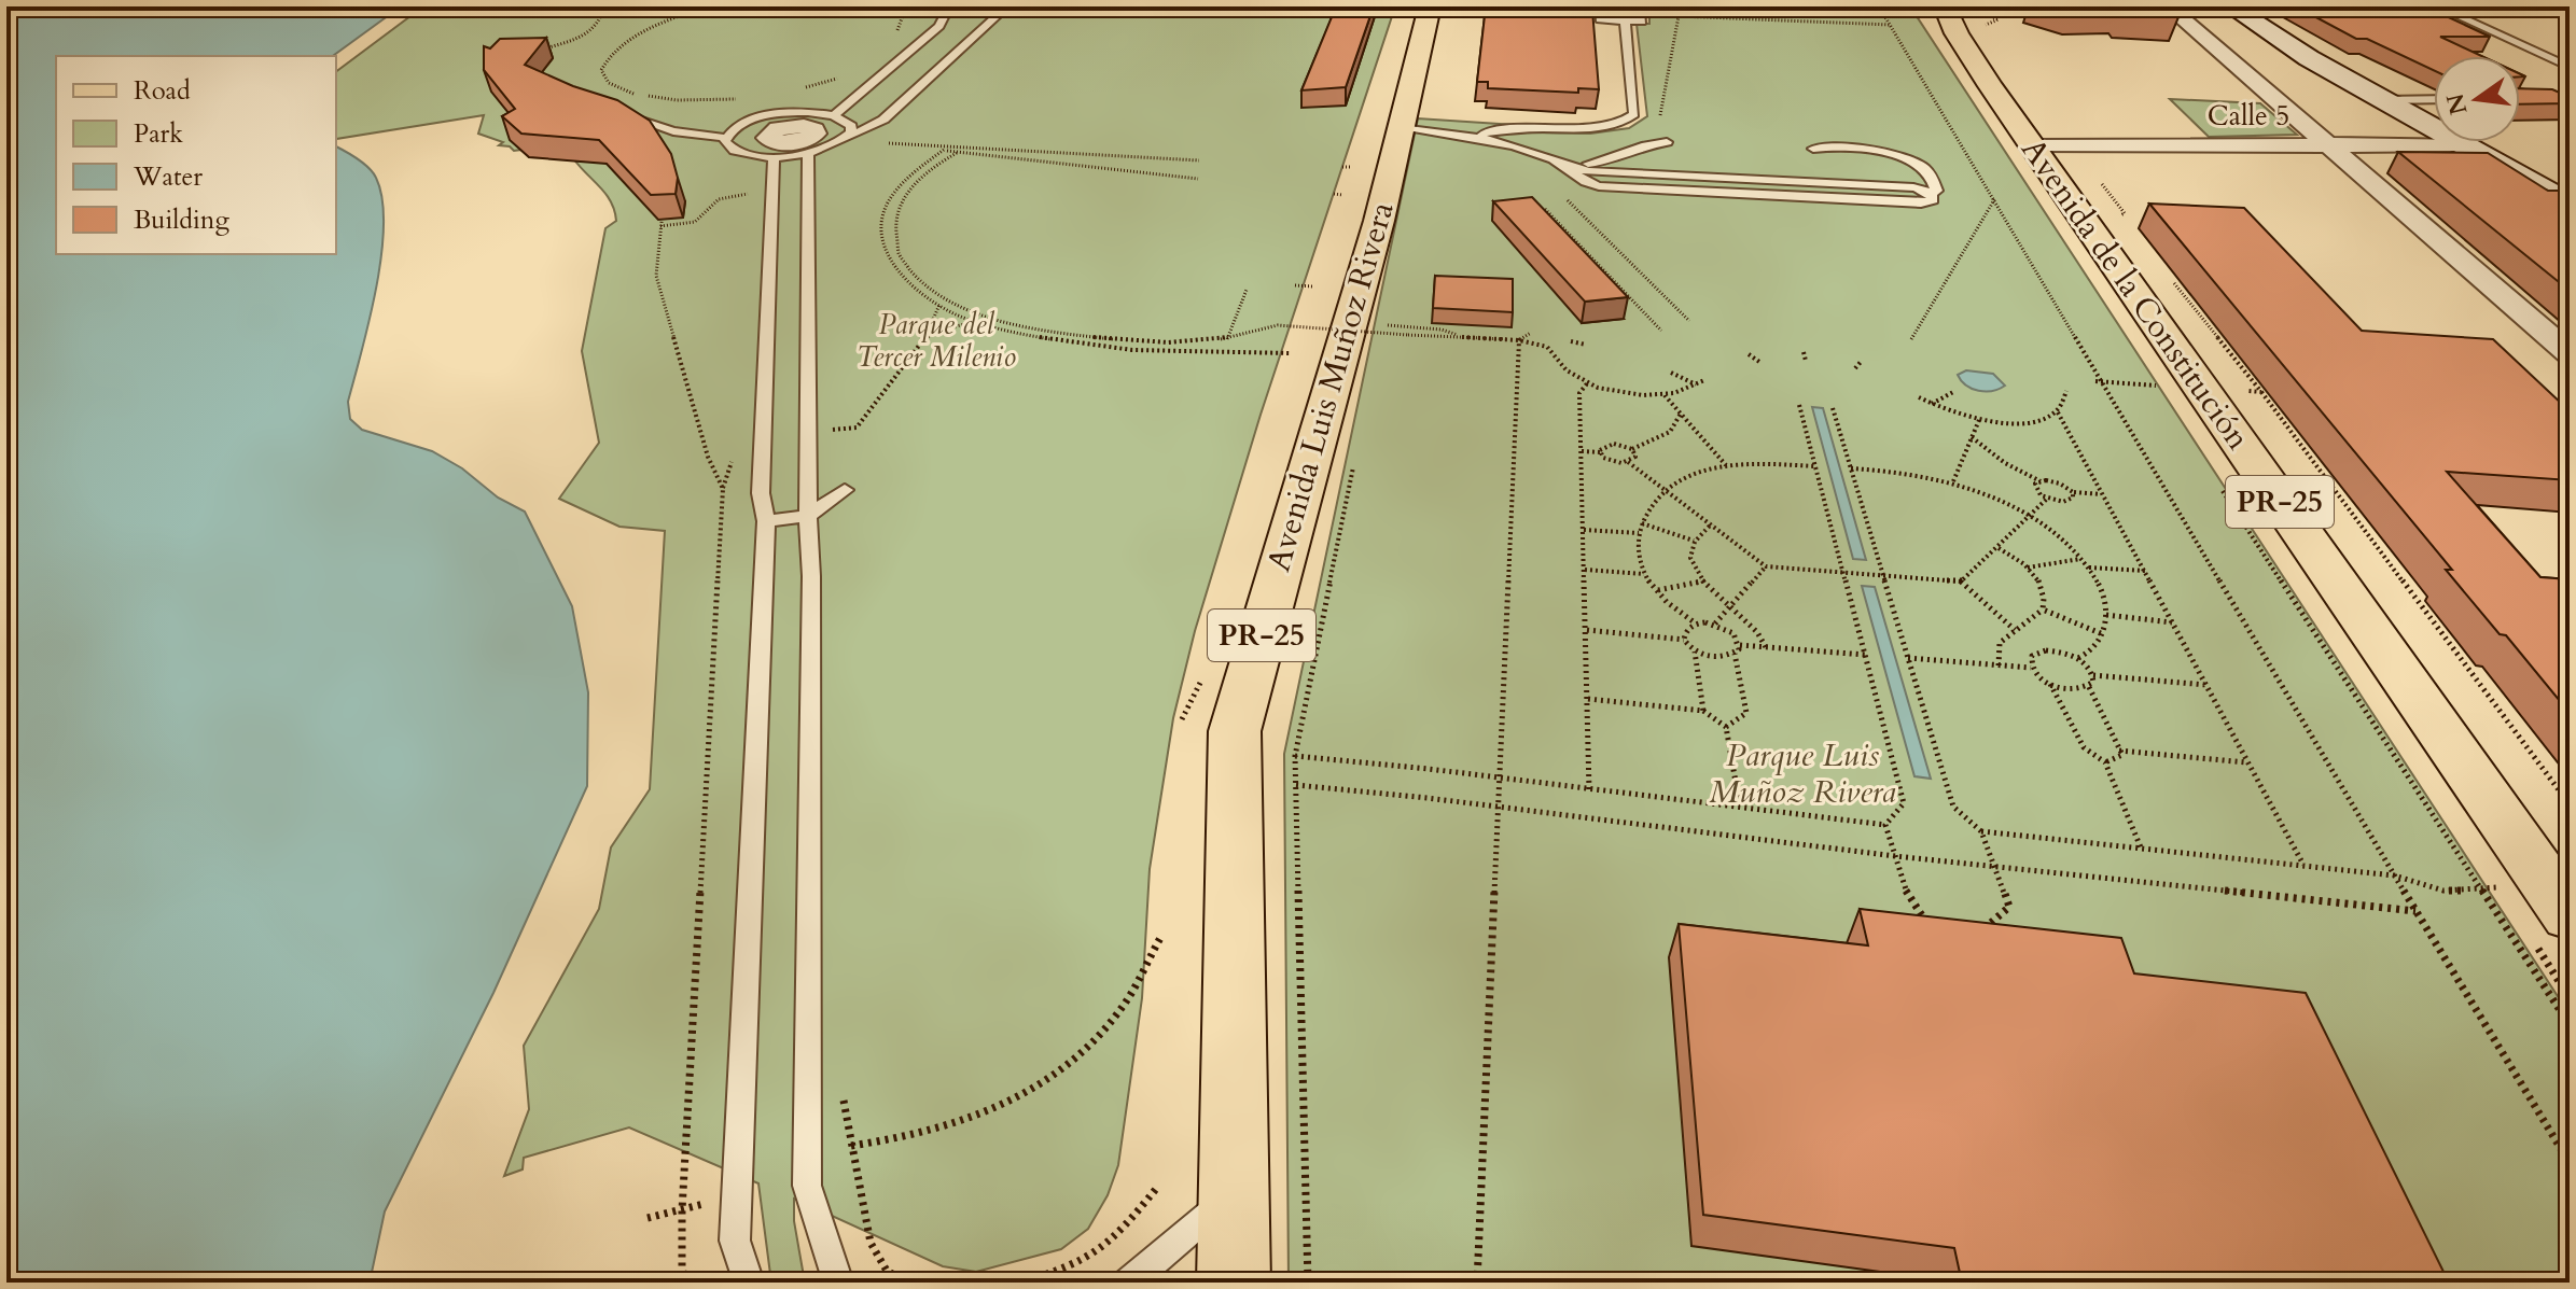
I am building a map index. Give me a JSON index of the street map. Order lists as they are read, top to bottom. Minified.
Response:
{"streets":{"main road":["Avenida de la Constitución","Avenida Luis Muñoz Rivera","PR-25"],"street":["Calle 5"]},"crossings":[["Calle 5","Avenida de la Constitución"]],"parks":["Parque del Tercer Milenio","Parque Luis Muñoz Rivera"],"legend":["Road","Park","Water","Building"],"north":"left"}
